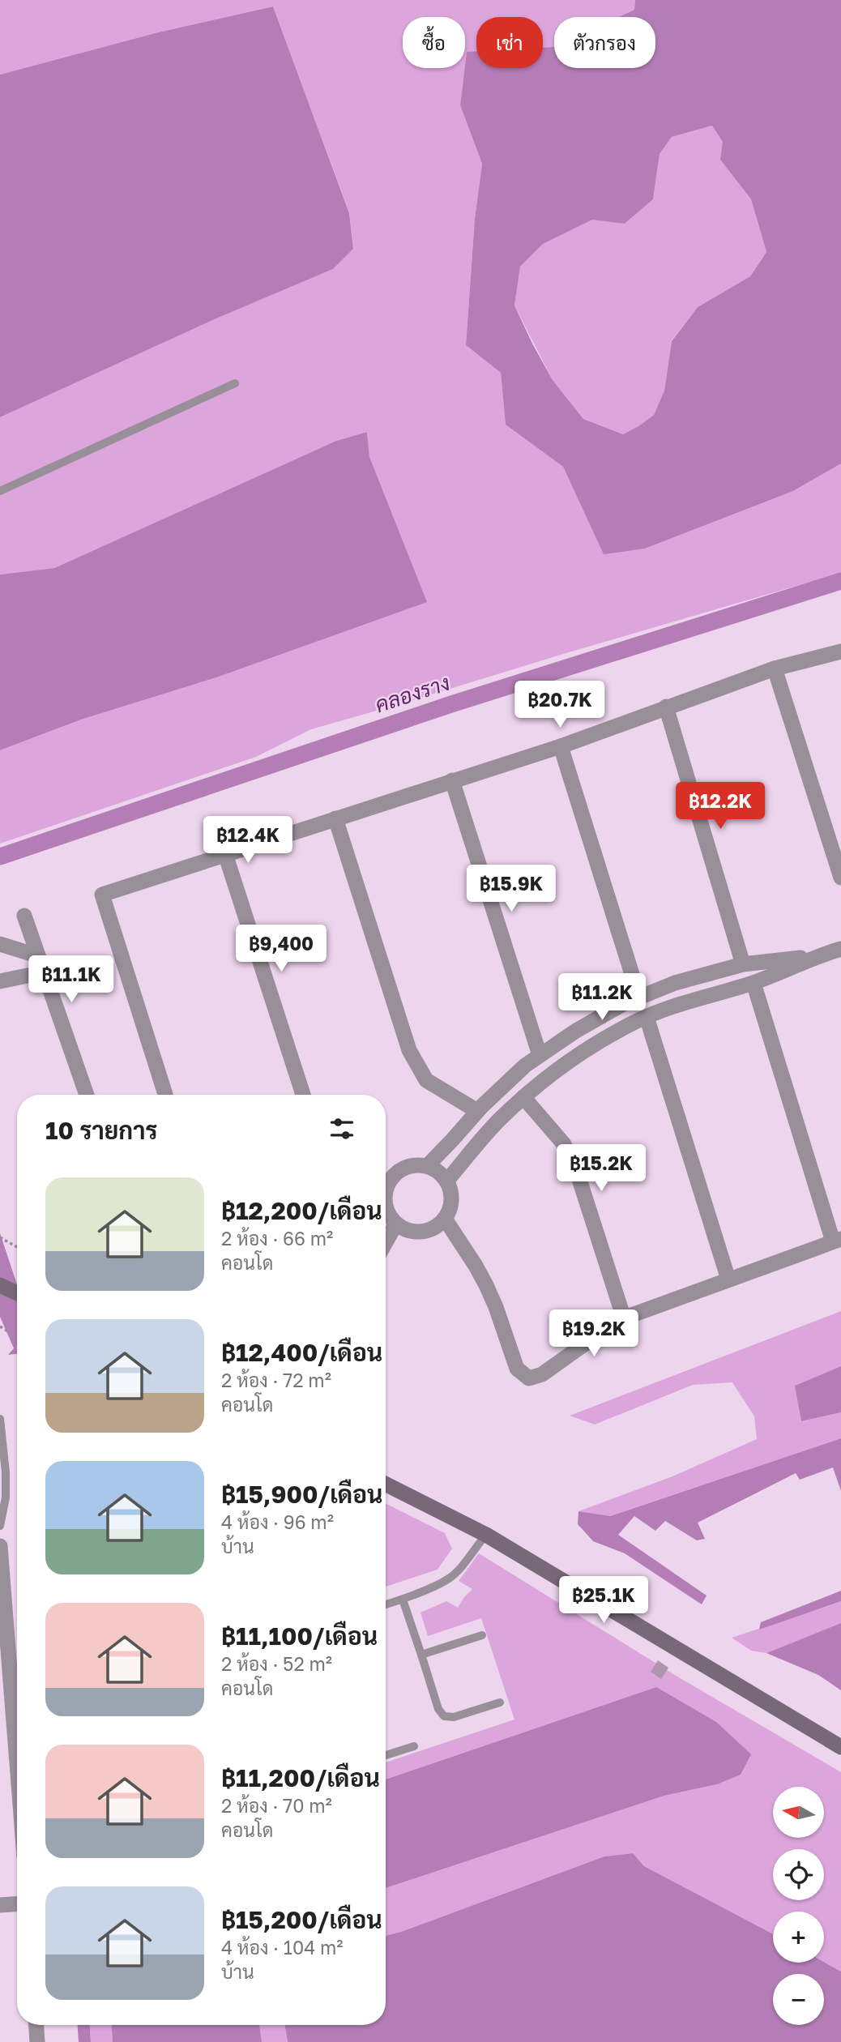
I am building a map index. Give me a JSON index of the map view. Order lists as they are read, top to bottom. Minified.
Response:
{"water":["คลองราง"],"north":"left","page":{"chip":["ซื้อ","เช่า","ตัวกรอง"],"price":["฿20.7K","฿12.2K","฿12.4K","฿15.9K","฿9,400","฿11.1K","฿11.2K","฿15.2K","฿19.2K","฿25.1K"],"heading":"10 รายการ","list":[{"name":"฿12,200/เดือน","note":"2 ห้อง · 66 m² · คอนโด"},{"name":"฿12,400/เดือน","note":"2 ห้อง · 72 m² · คอนโด"},{"name":"฿15,900/เดือน","note":"4 ห้อง · 96 m² · บ้าน"},{"name":"฿11,100/เดือน","note":"2 ห้อง · 52 m² · คอนโด"},{"name":"฿11,200/เดือน","note":"2 ห้อง · 70 m² · คอนโด"},{"name":"฿15,200/เดือน","note":"4 ห้อง · 104 m² · บ้าน"}],"map_buttons":["+","−"]}}
